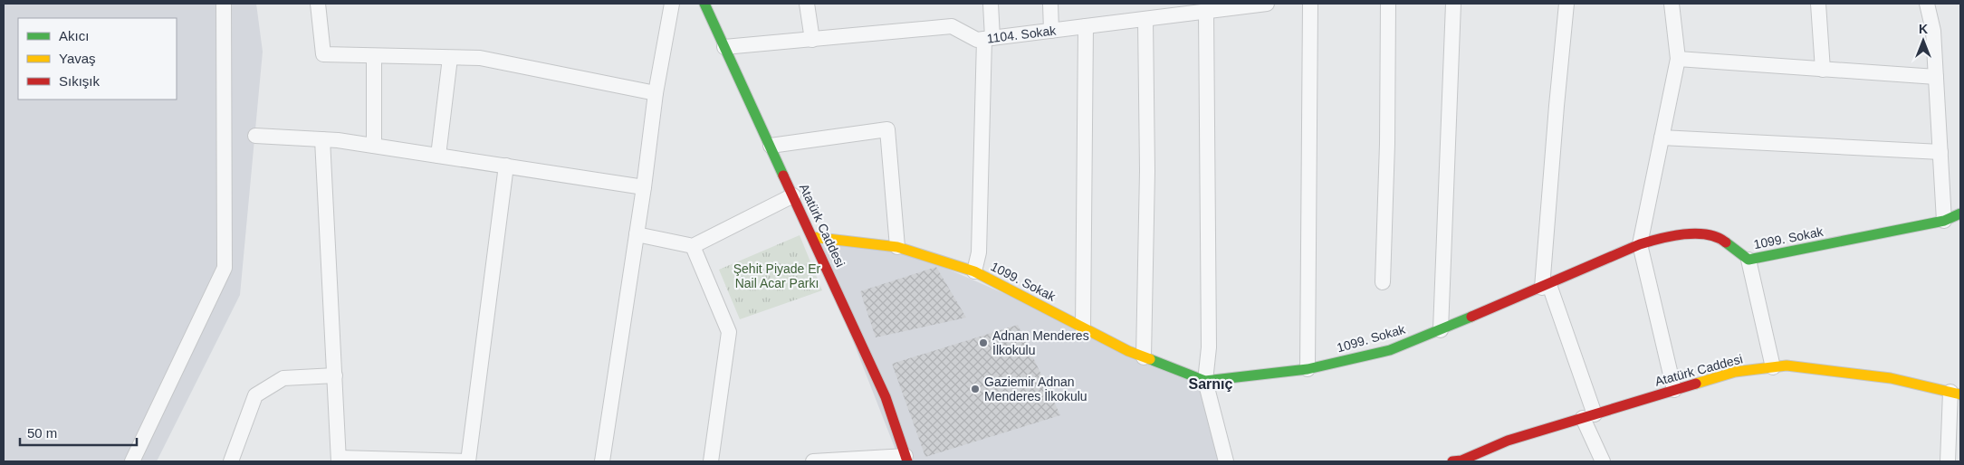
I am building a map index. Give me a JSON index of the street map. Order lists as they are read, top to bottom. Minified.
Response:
{"streets":{"street":["1104. Sokak","Atatürk Caddesi","1099. Sokak"]},"crossings":[["1104. Sokak","Atatürk Caddesi"],["Atatürk Caddesi","1099. Sokak"]],"districts":["Sarnıç"],"parks":["Şehit Piyade Er Nail Acar Parkı"],"places":["Adnan Menderes İlkokulu","Gaziemir Adnan Menderes İlkokulu"],"legend":["Akıcı","Yavaş","Sıkışık"],"scale_bar":"50 m","north":"top"}
